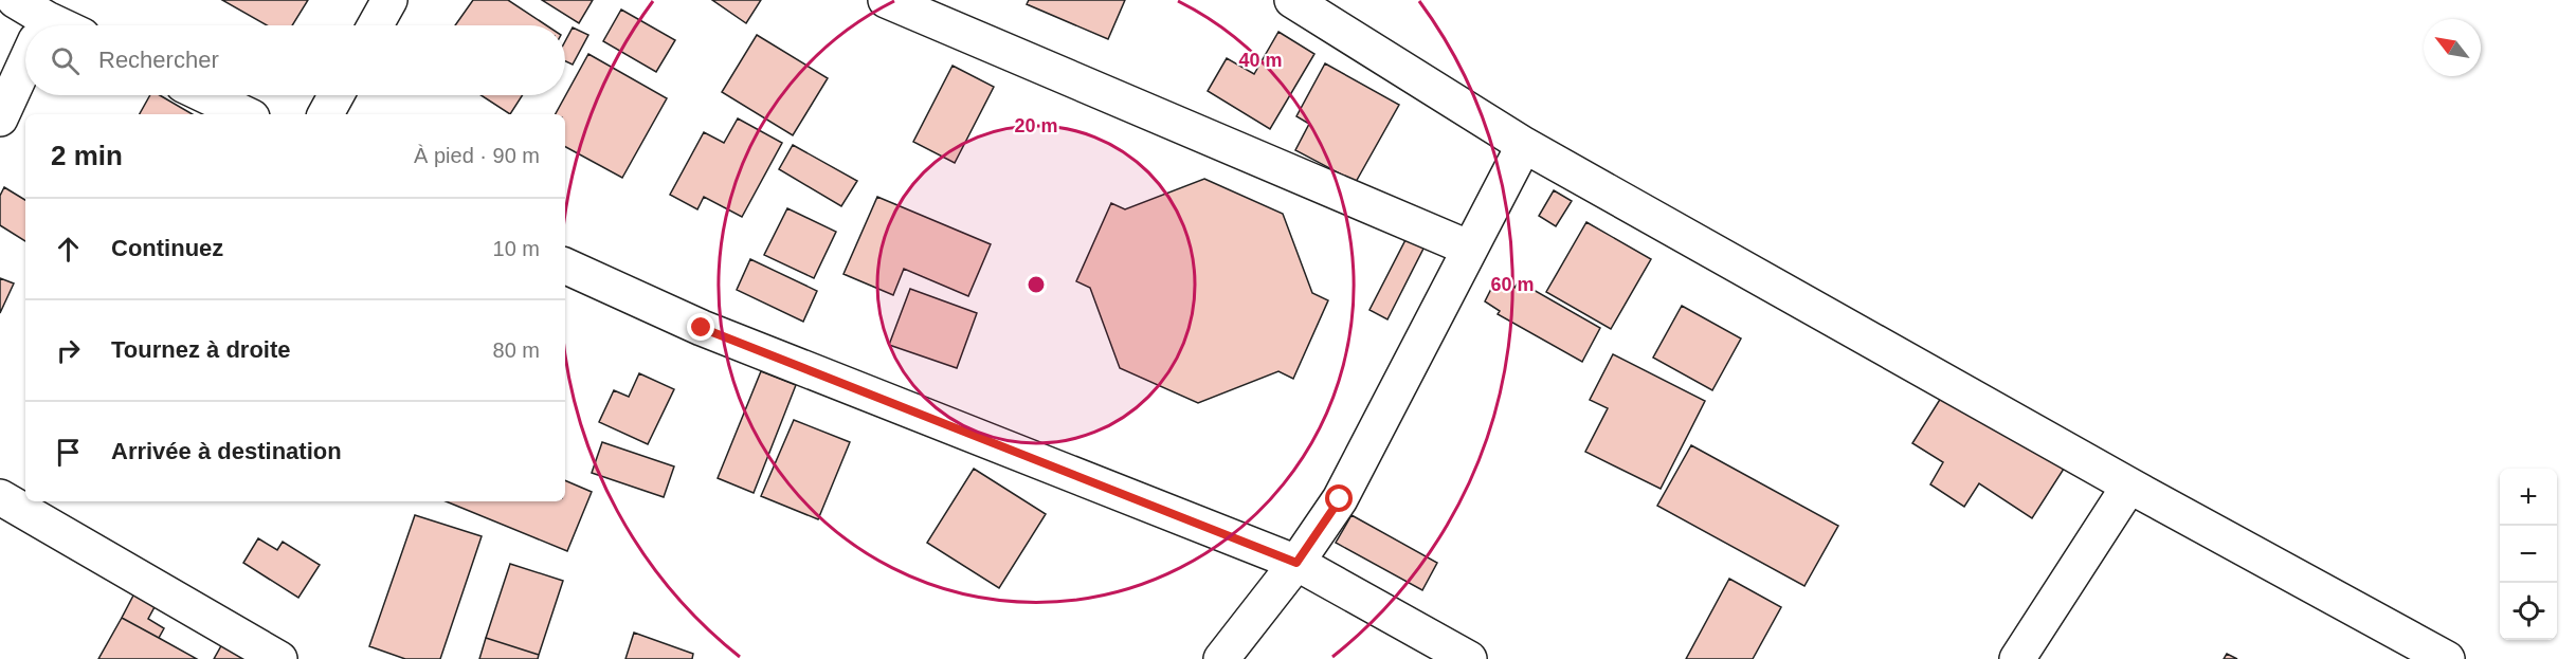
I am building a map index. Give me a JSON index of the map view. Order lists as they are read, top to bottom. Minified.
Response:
{"north":"top left","page":{"search":"Rechercher","heading":["2 min","À pied · 90 m"],"list":[["Continuez","10 m"],["Tournez à droite","80 m"],"Arrivée à destination"],"map_buttons":["+","−"]},"rings":["40 m","20 m","60 m"]}
